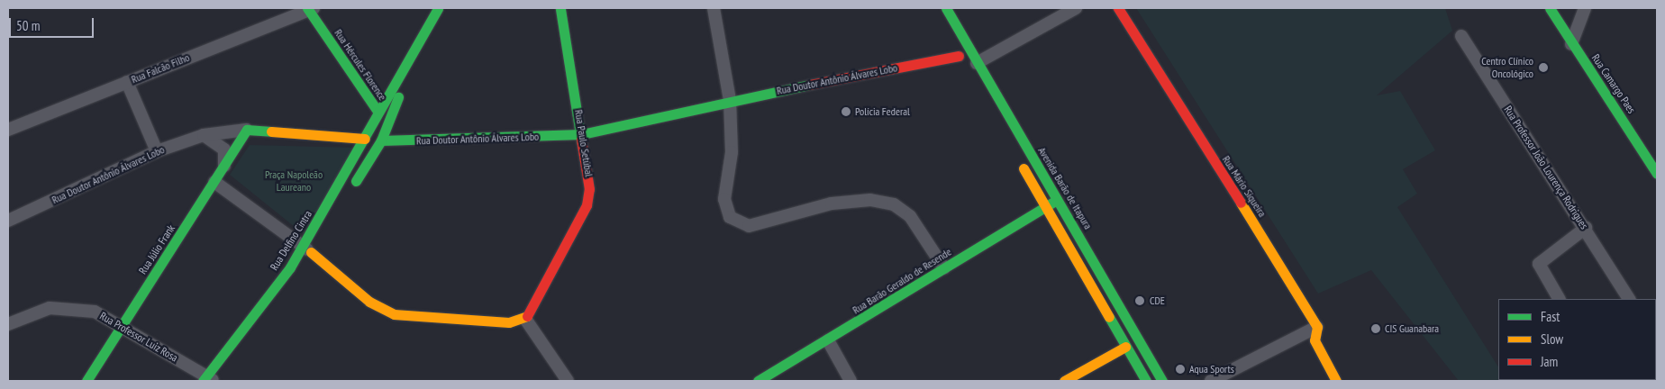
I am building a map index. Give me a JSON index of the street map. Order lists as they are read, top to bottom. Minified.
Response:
{"streets":{"main road":["Rua Hércules Florence","Rua Doutor Antônio Álvares Lobo","Rua Camargo Paes","Rua Paulo Setúbal","Rua Mário Siqueira","Avenida Barão de Itapura","Rua Delfino Cintra","Rua Júlio Frank","Rua Barão Geraldo de Resende"],"street":["Rua Falcão Filho","Rua Professor João Lourença Rodrigues","Rua Professor Luiz Rosa"]},"crossings":[["Rua Hércules Florence","Rua Falcão Filho"],["Rua Hércules Florence","Rua Delfino Cintra"],["Rua Doutor Antônio Álvares Lobo","Rua Paulo Setúbal"],["Rua Doutor Antônio Álvares Lobo","Avenida Barão de Itapura"],["Rua Doutor Antônio Álvares Lobo","Rua Delfino Cintra"],["Rua Doutor Antônio Álvares Lobo","Rua Júlio Frank"],["Avenida Barão de Itapura","Rua Barão Geraldo de Resende"],["Rua Delfino Cintra","Rua Professor Luiz Rosa"],["Rua Júlio Frank","Rua Professor Luiz Rosa"]],"parks":["Praça Napoleão Laureano"],"places":["Centro Clínico Oncológico","Polícia Federal","CDE","CIS Guanabara","Aqua Sports"],"legend":["Fast","Slow","Jam"],"scale_bar":"50 m"}
